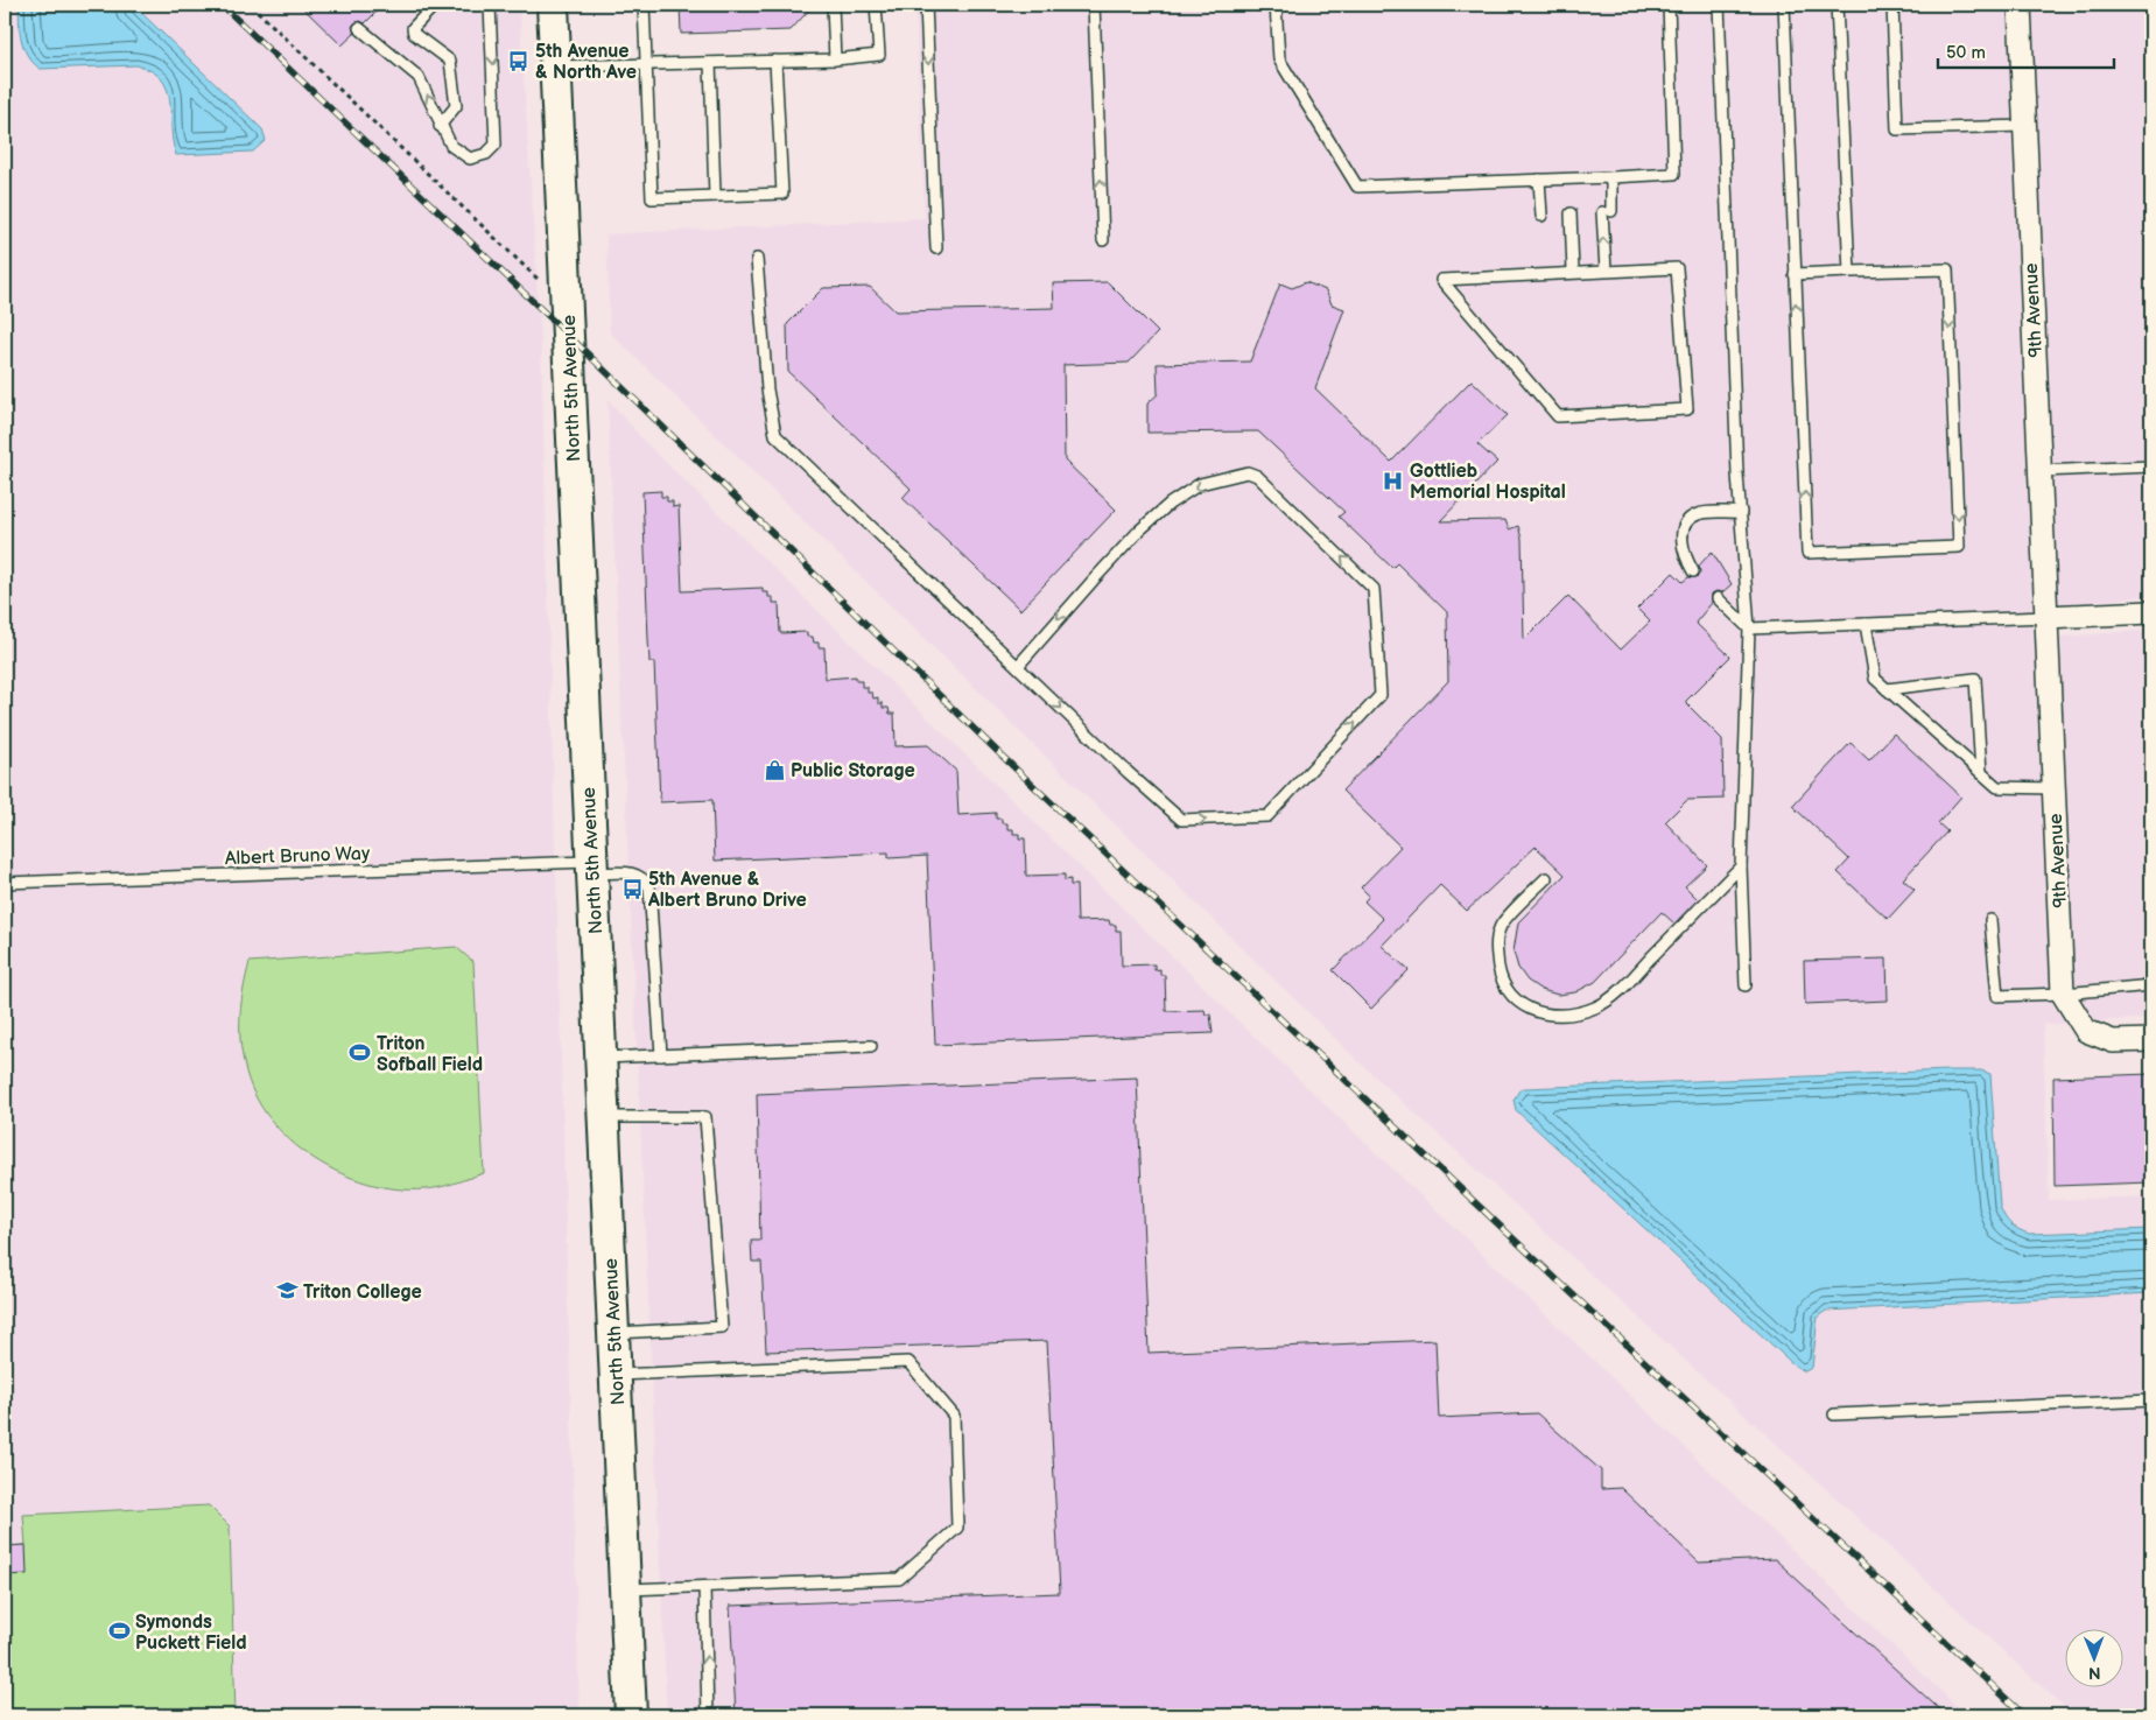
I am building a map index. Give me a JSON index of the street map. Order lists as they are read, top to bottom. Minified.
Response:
{"streets":{"street":["9th Avenue","North 5th Avenue"],"lane":["Albert Bruno Way"]},"crossings":[["North 5th Avenue","Albert Bruno Way"]],"places":{"bus stop":["5th Avenue & North Ave","5th Avenue & Albert Bruno Drive"],"hospital":["Gottlieb Memorial Hospital"],"shop":["Public Storage"],"sports":["Triton Sofball Field","Symonds Puckett Field"],"school or university":["Triton College"]},"scale_bar":"50 m","north":"bottom"}
